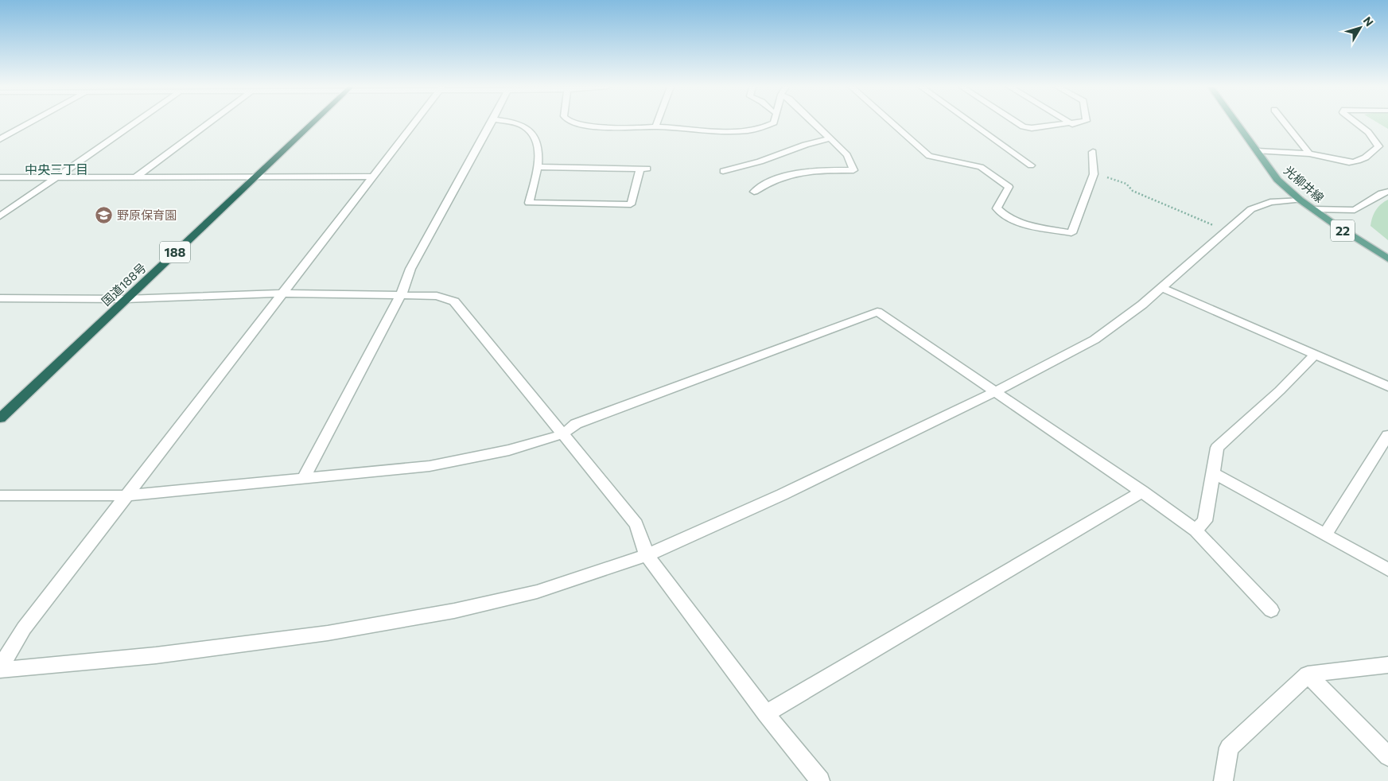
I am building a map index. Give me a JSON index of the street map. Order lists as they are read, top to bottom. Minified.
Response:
{"streets":{"highway":["188","国道188号"],"main road":["光柳井線","22"]},"districts":["中央三丁目"],"places":{"school or university":["野原保育園"]},"north":"top right"}
